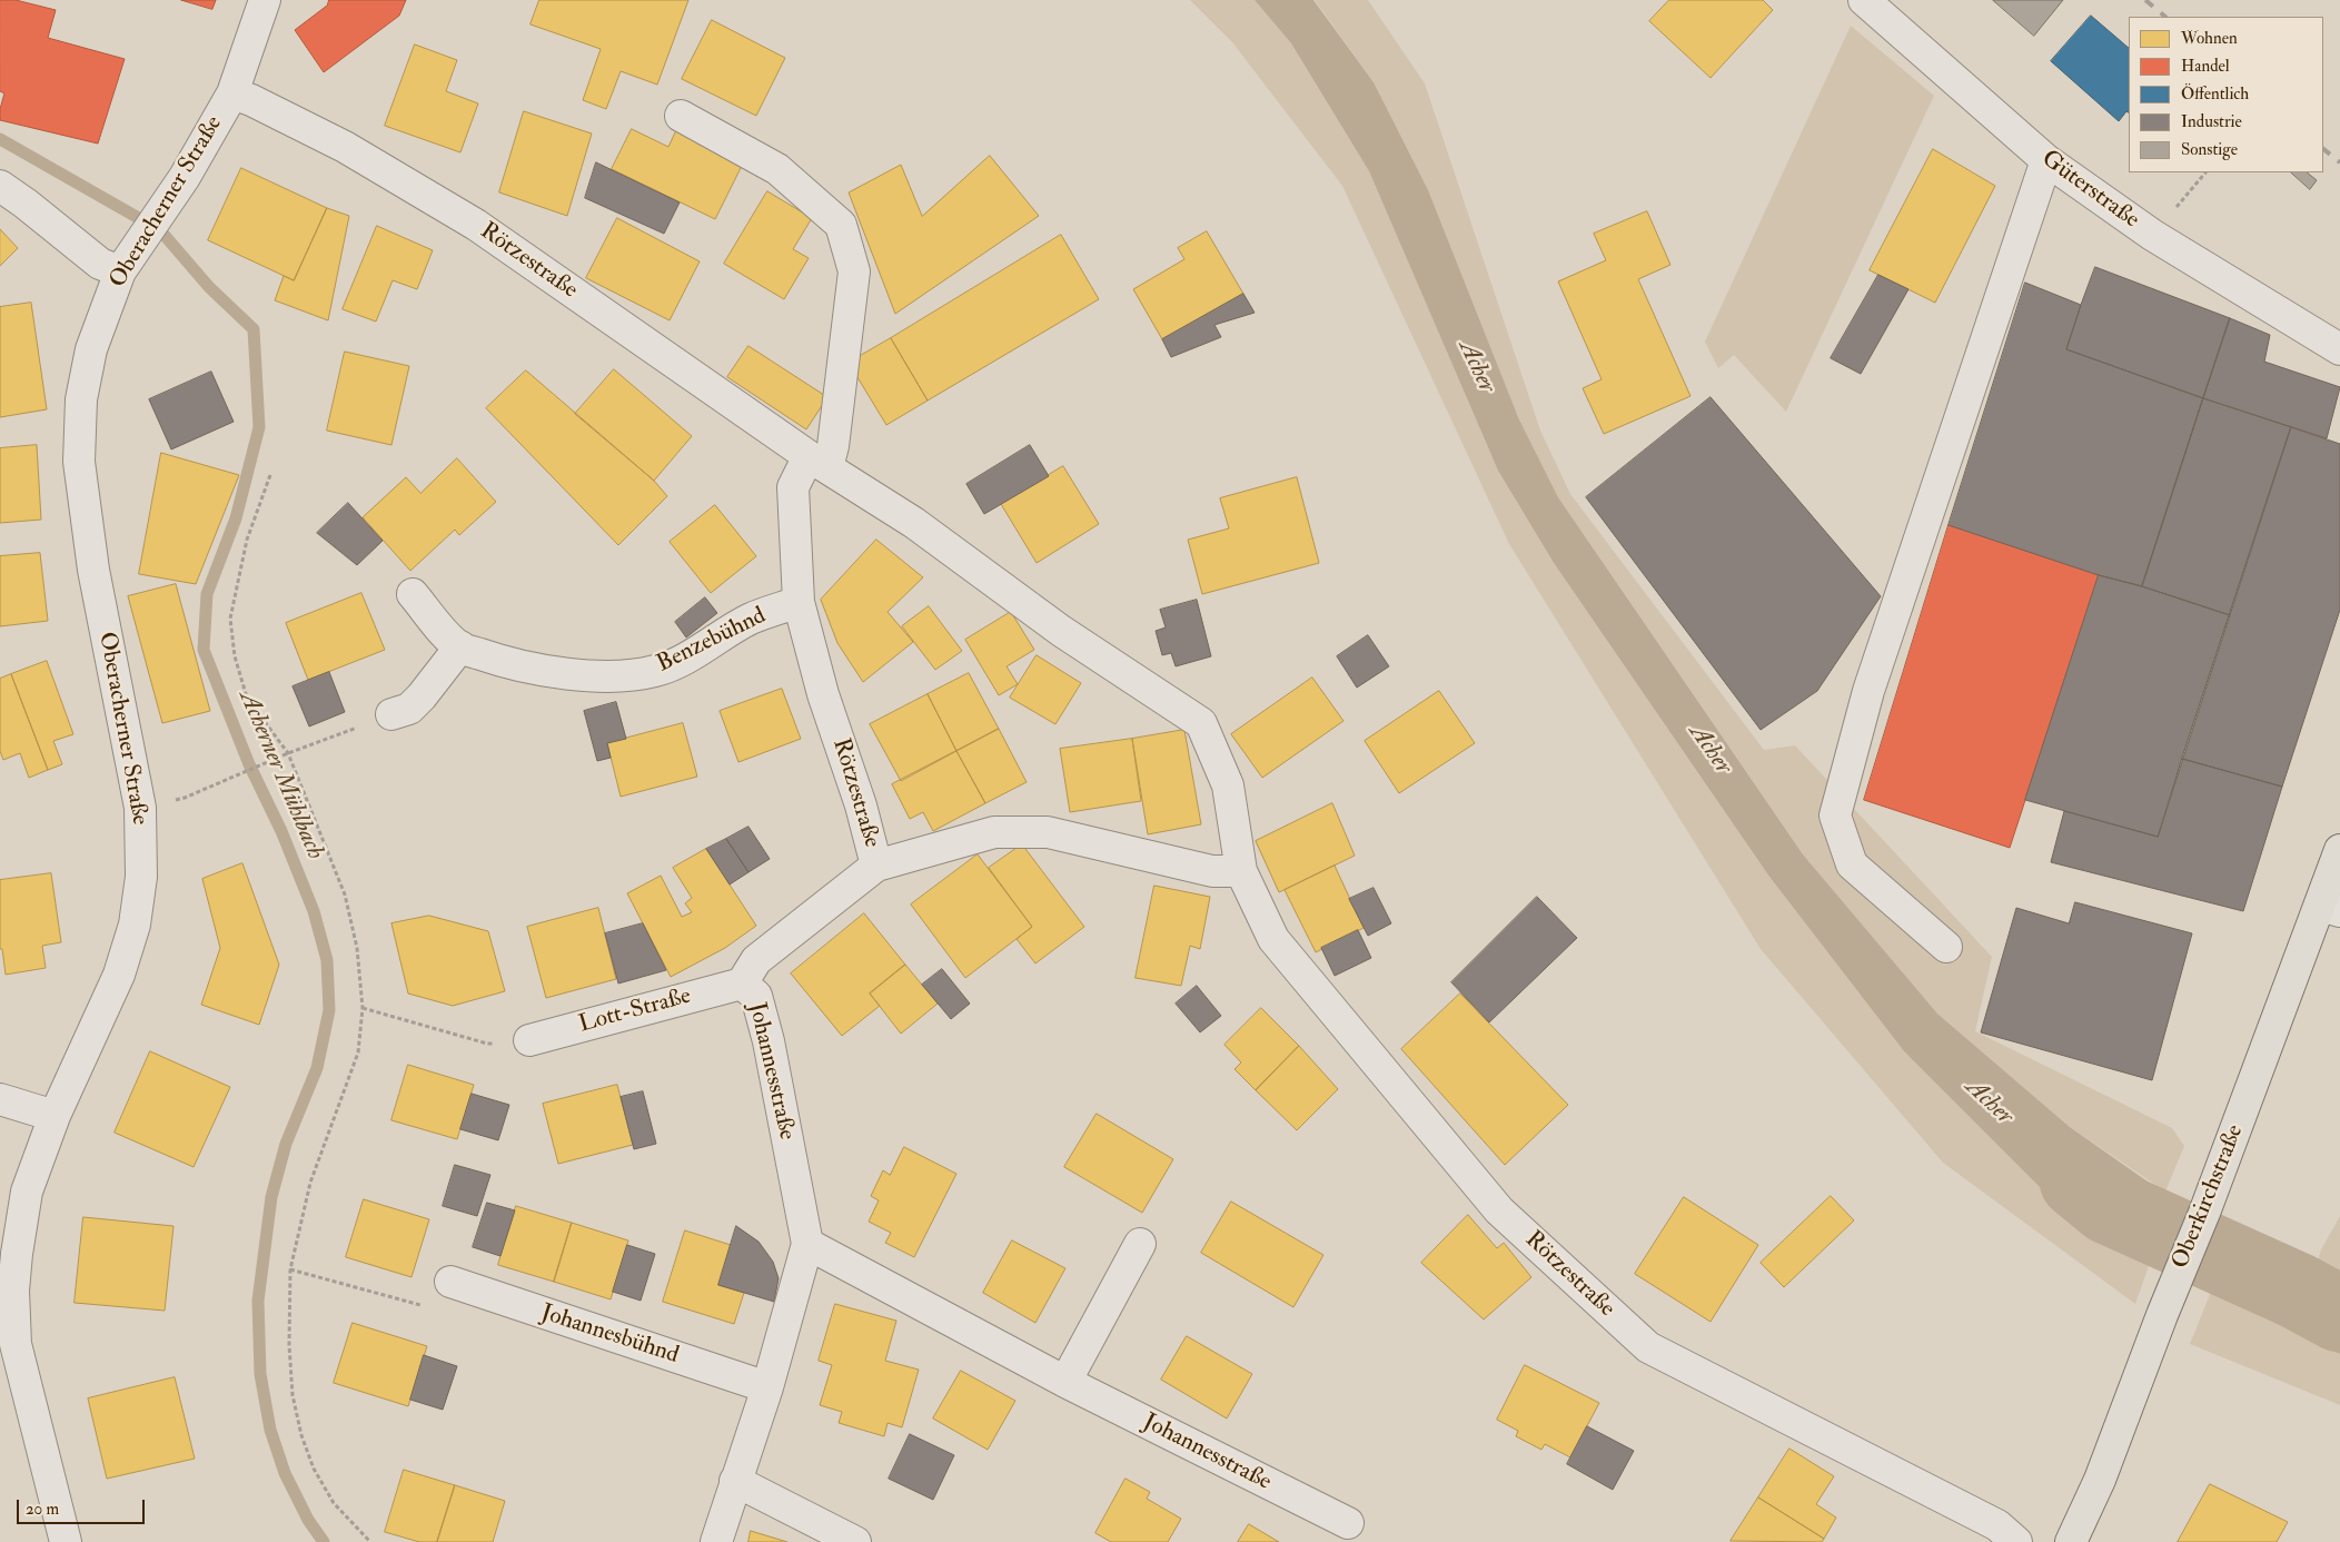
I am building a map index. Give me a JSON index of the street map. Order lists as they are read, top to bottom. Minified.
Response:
{"streets":{"main road":["Oberkirchstraße"],"street":["Güterstraße","Oberacherner Straße","Rötzestraße","Benzebühnd","Lott-Straße","Johannesstraße","Johannesbühnd"]},"crossings":[["Oberacherner Straße","Rötzestraße"],["Rötzestraße","Benzebühnd"],["Rötzestraße","Johannesstraße"],["Lott-Straße","Johannesstraße"],["Johannesstraße","Johannesbühnd"]],"water":["Acher","Acherner Mühlbach"],"legend":["Wohnen","Handel","Öffentlich","Industrie","Sonstige"],"scale_bar":"20 m"}
